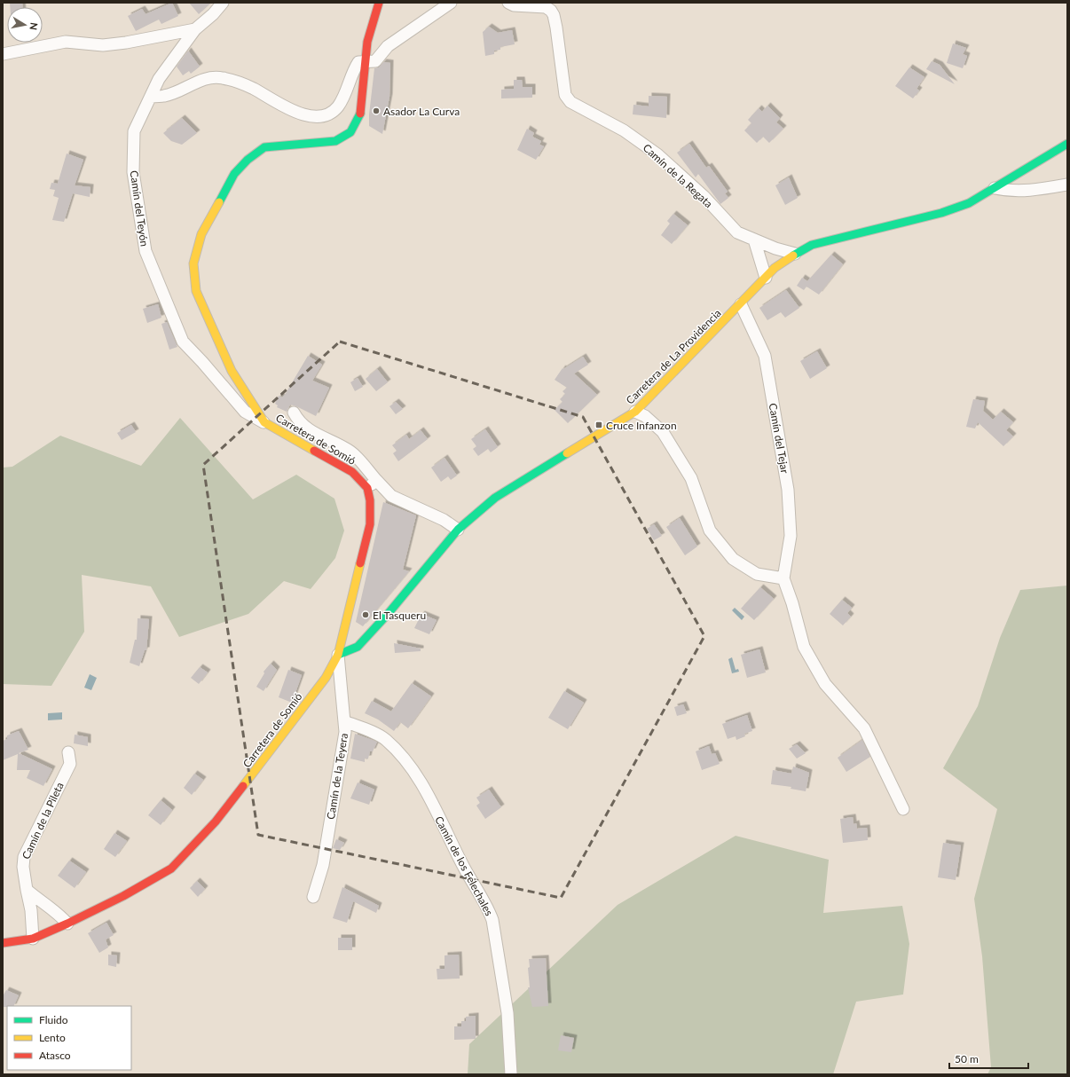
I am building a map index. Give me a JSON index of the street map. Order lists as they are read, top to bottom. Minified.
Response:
{"streets":{"street":["Camín de la Regata","Camín del Teyón","Carretera de La Providencia","Camín del Tejar","Carretera de Somió","Camín de la Teyera","Camín de la Pileta","Camín de los Felechales"]},"crossings":[["Camín del Teyón","Carretera de Somió"],["Carretera de La Providencia","Camín del Tejar"],["Carretera de La Providencia","Carretera de Somió"],["Carretera de La Providencia","Camín de la Teyera"],["Carretera de Somió","Camín de la Teyera"],["Carretera de Somió","Camín de la Pileta"],["Camín de la Teyera","Camín de los Felechales"]],"places":{"other":["Asador La Curva","El Tasqueru"],"transit":["Cruce Infanzon"]},"legend":["Fluido","Lento","Atasco"],"scale_bar":"50 m","north":"right"}
